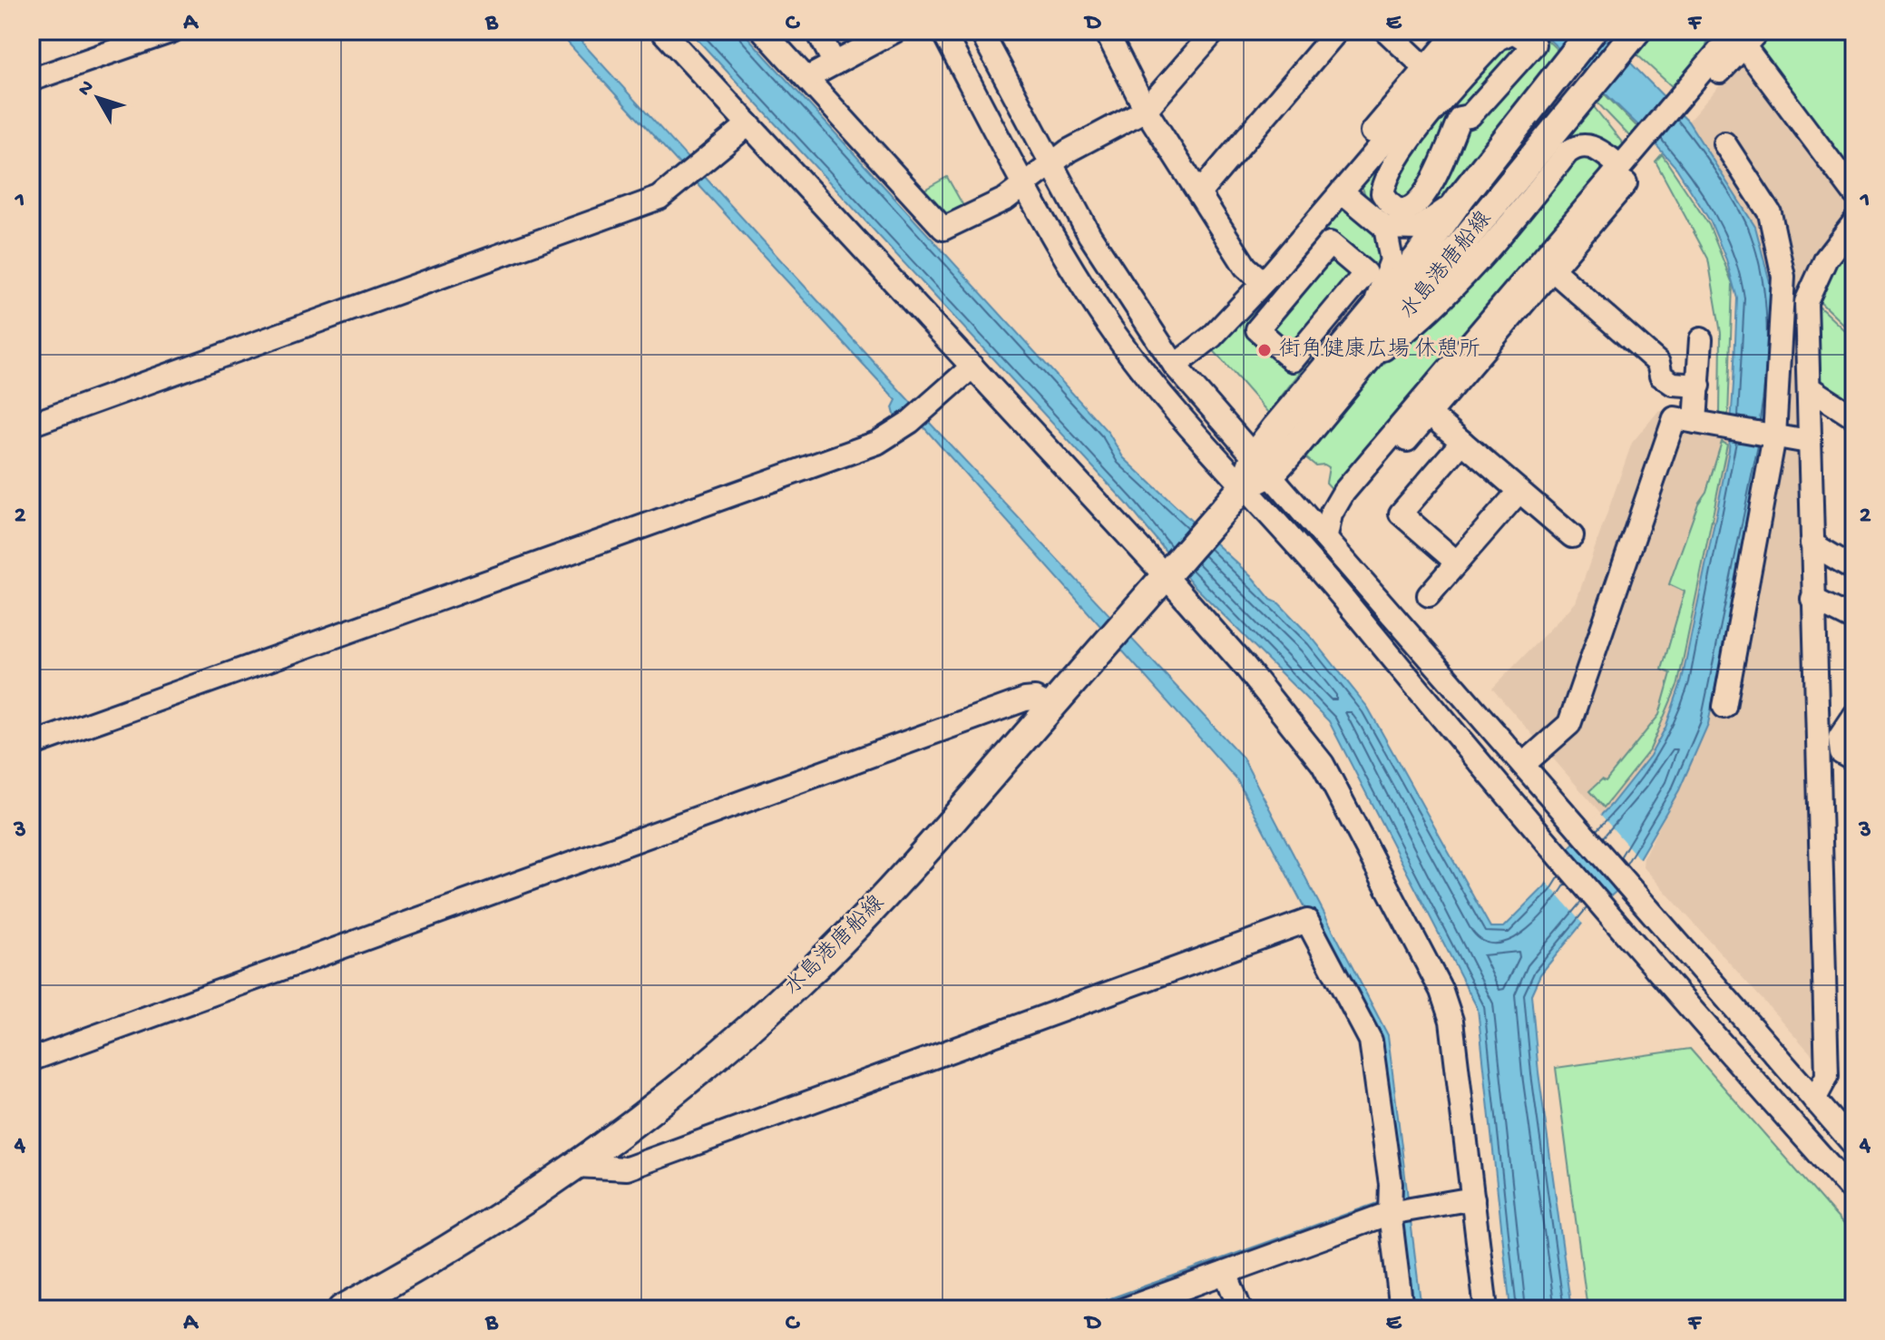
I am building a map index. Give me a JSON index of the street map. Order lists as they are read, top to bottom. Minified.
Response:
{"streets":{"main road":["水島港唐船線"]},"places":["街角健康広場 休憩所"],"north":"top left","grid":{"columns":["A","B","C","D","E","F"],"rows":["1","2","3","4"]}}
